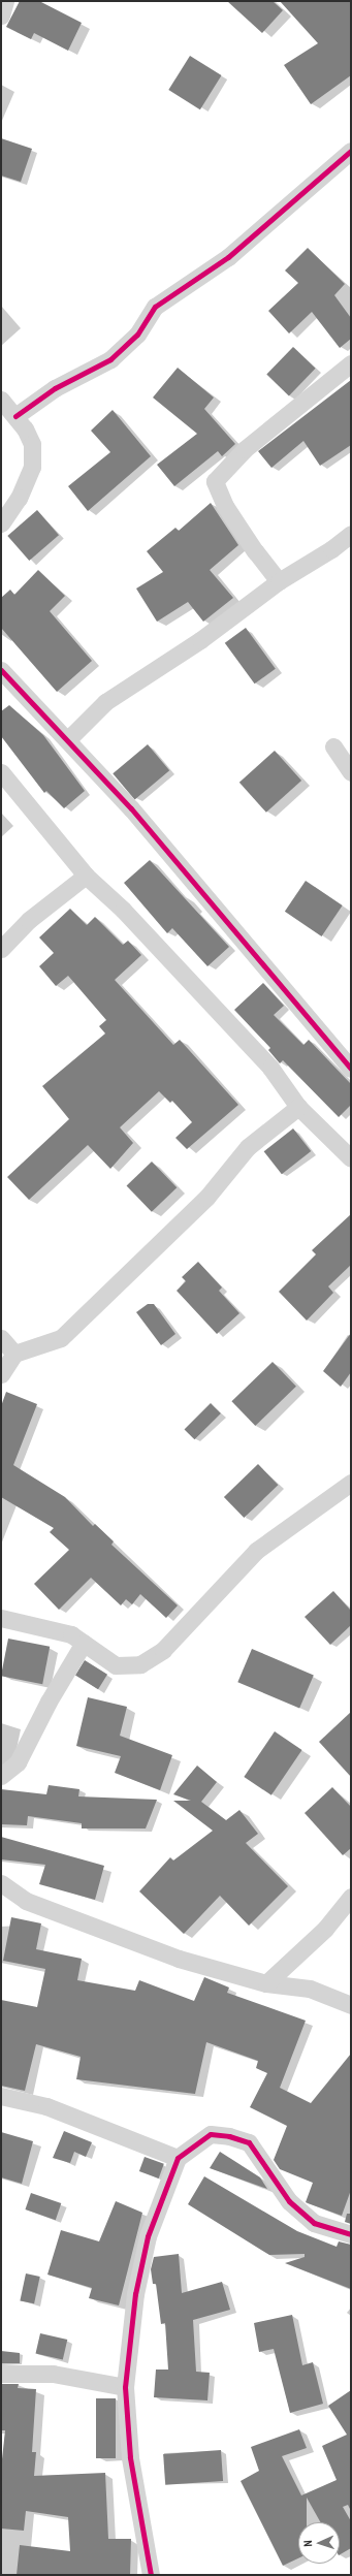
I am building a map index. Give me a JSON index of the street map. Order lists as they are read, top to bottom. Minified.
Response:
{"north":"left"}
